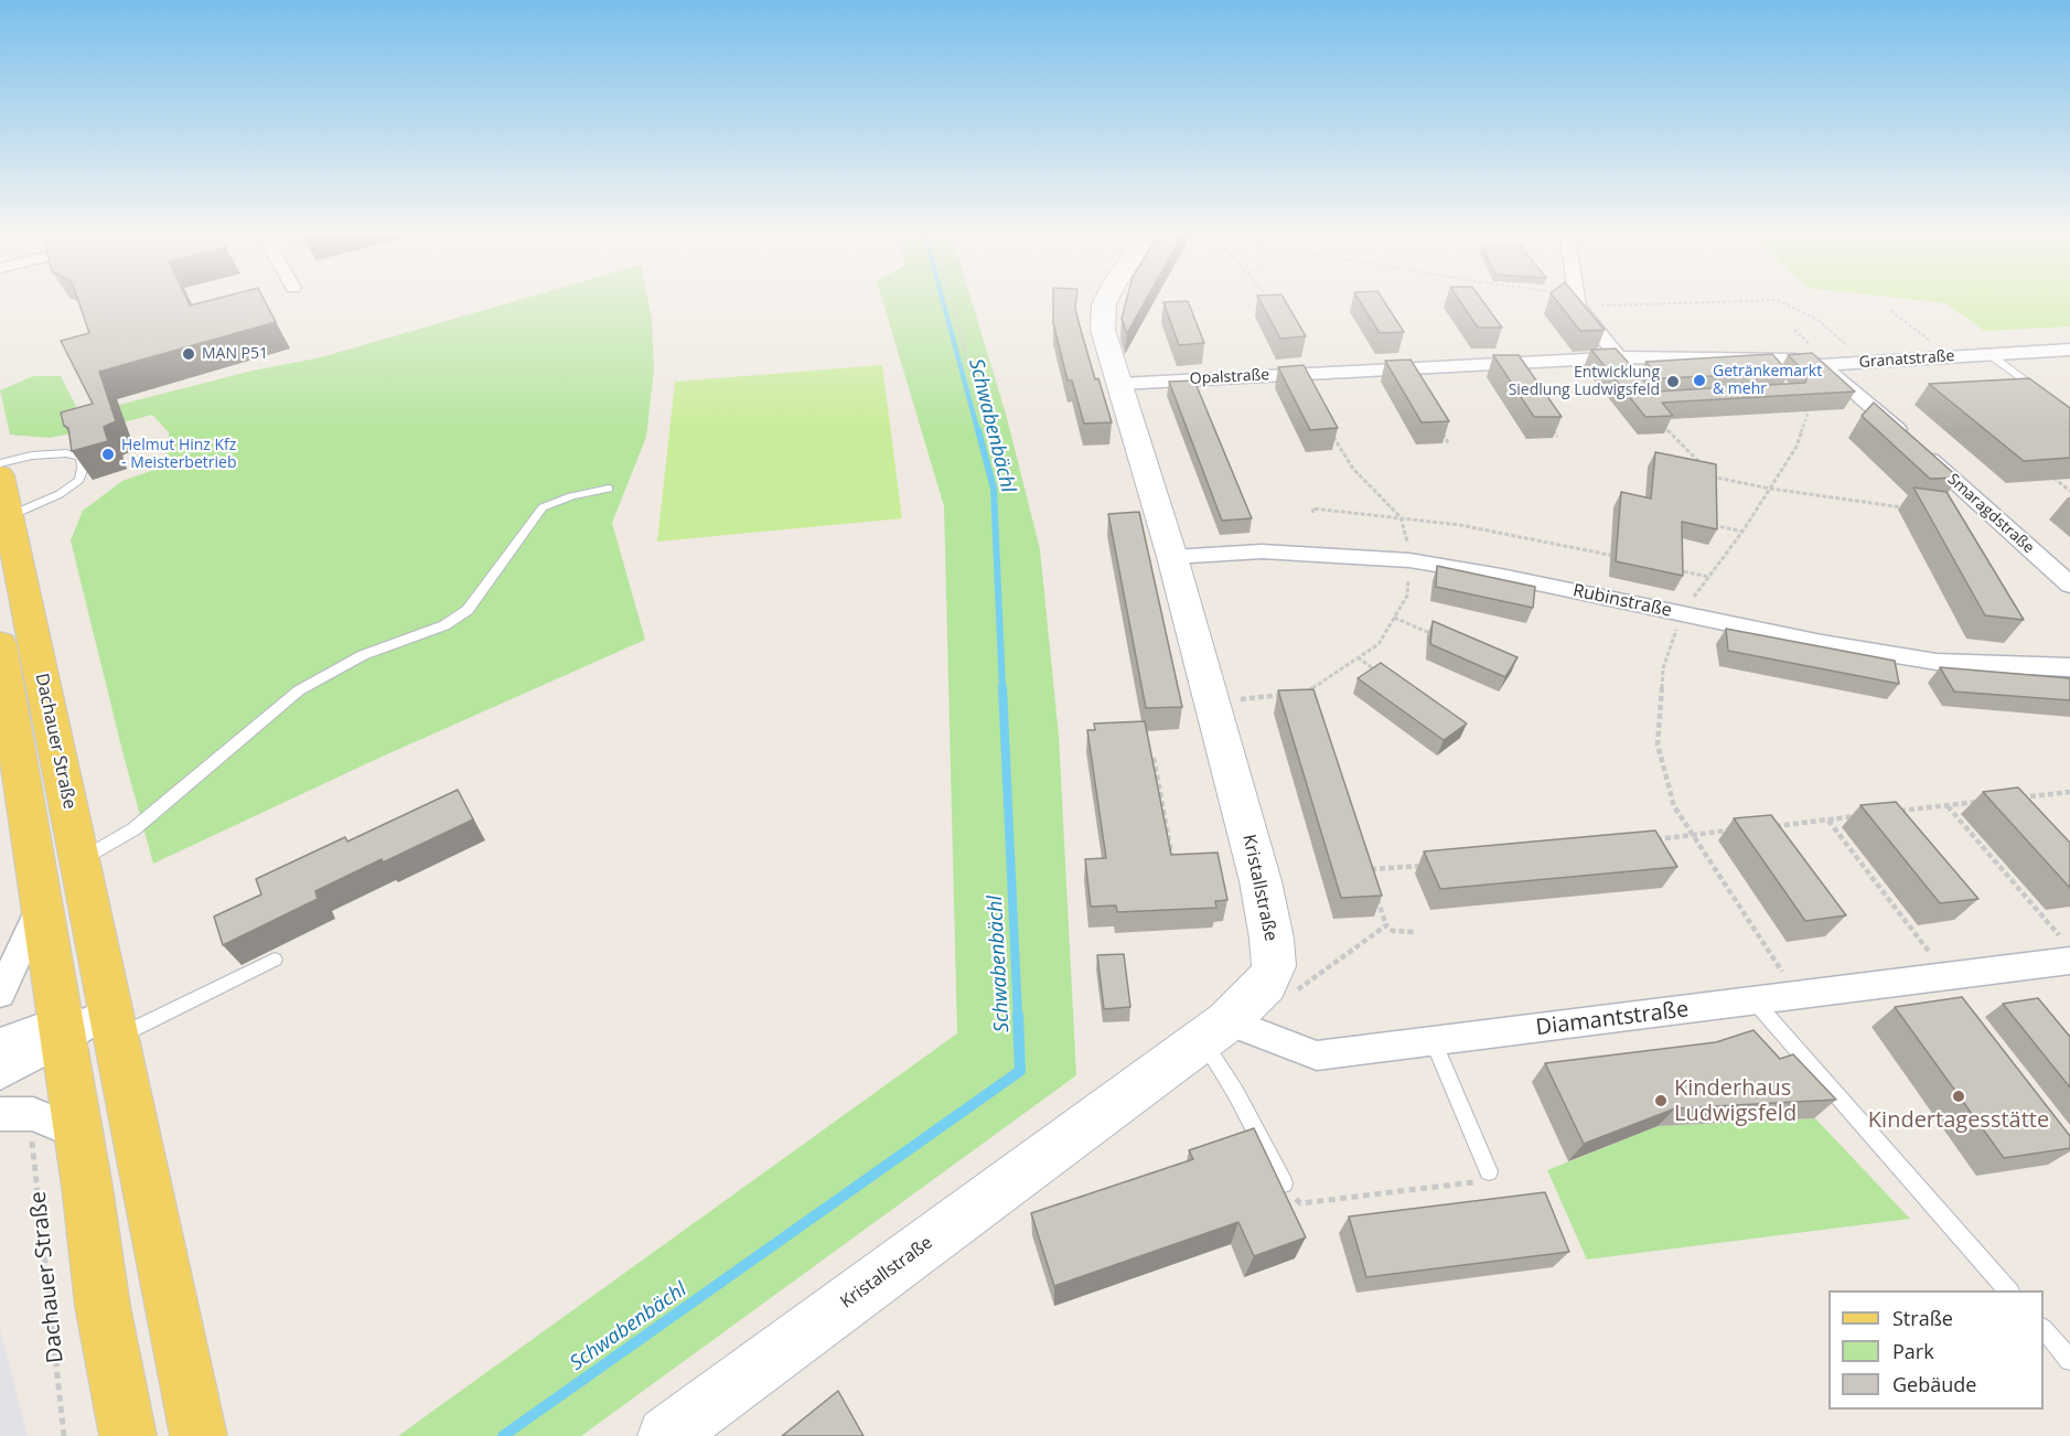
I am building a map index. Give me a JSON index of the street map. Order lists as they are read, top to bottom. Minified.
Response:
{"streets":{"main road":["Dachauer Straße"],"street":["Granatstraße","Opalstraße","Smaragdstraße","Rubinstraße","Kristallstraße","Diamantstraße"]},"crossings":[["Granatstraße","Opalstraße"],["Granatstraße","Smaragdstraße"],["Opalstraße","Kristallstraße"],["Rubinstraße","Kristallstraße"],["Kristallstraße","Diamantstraße"]],"water":["Schwabenbächl"],"places":["MAN P51","Getränkemarkt & mehr","Entwicklung Siedlung Ludwigsfeld","Helmut Hinz Kfz - Meisterbetrieb","Kindertagesstätte","Kinderhaus Ludwigsfeld"],"legend":["Straße","Park","Gebäude"]}
